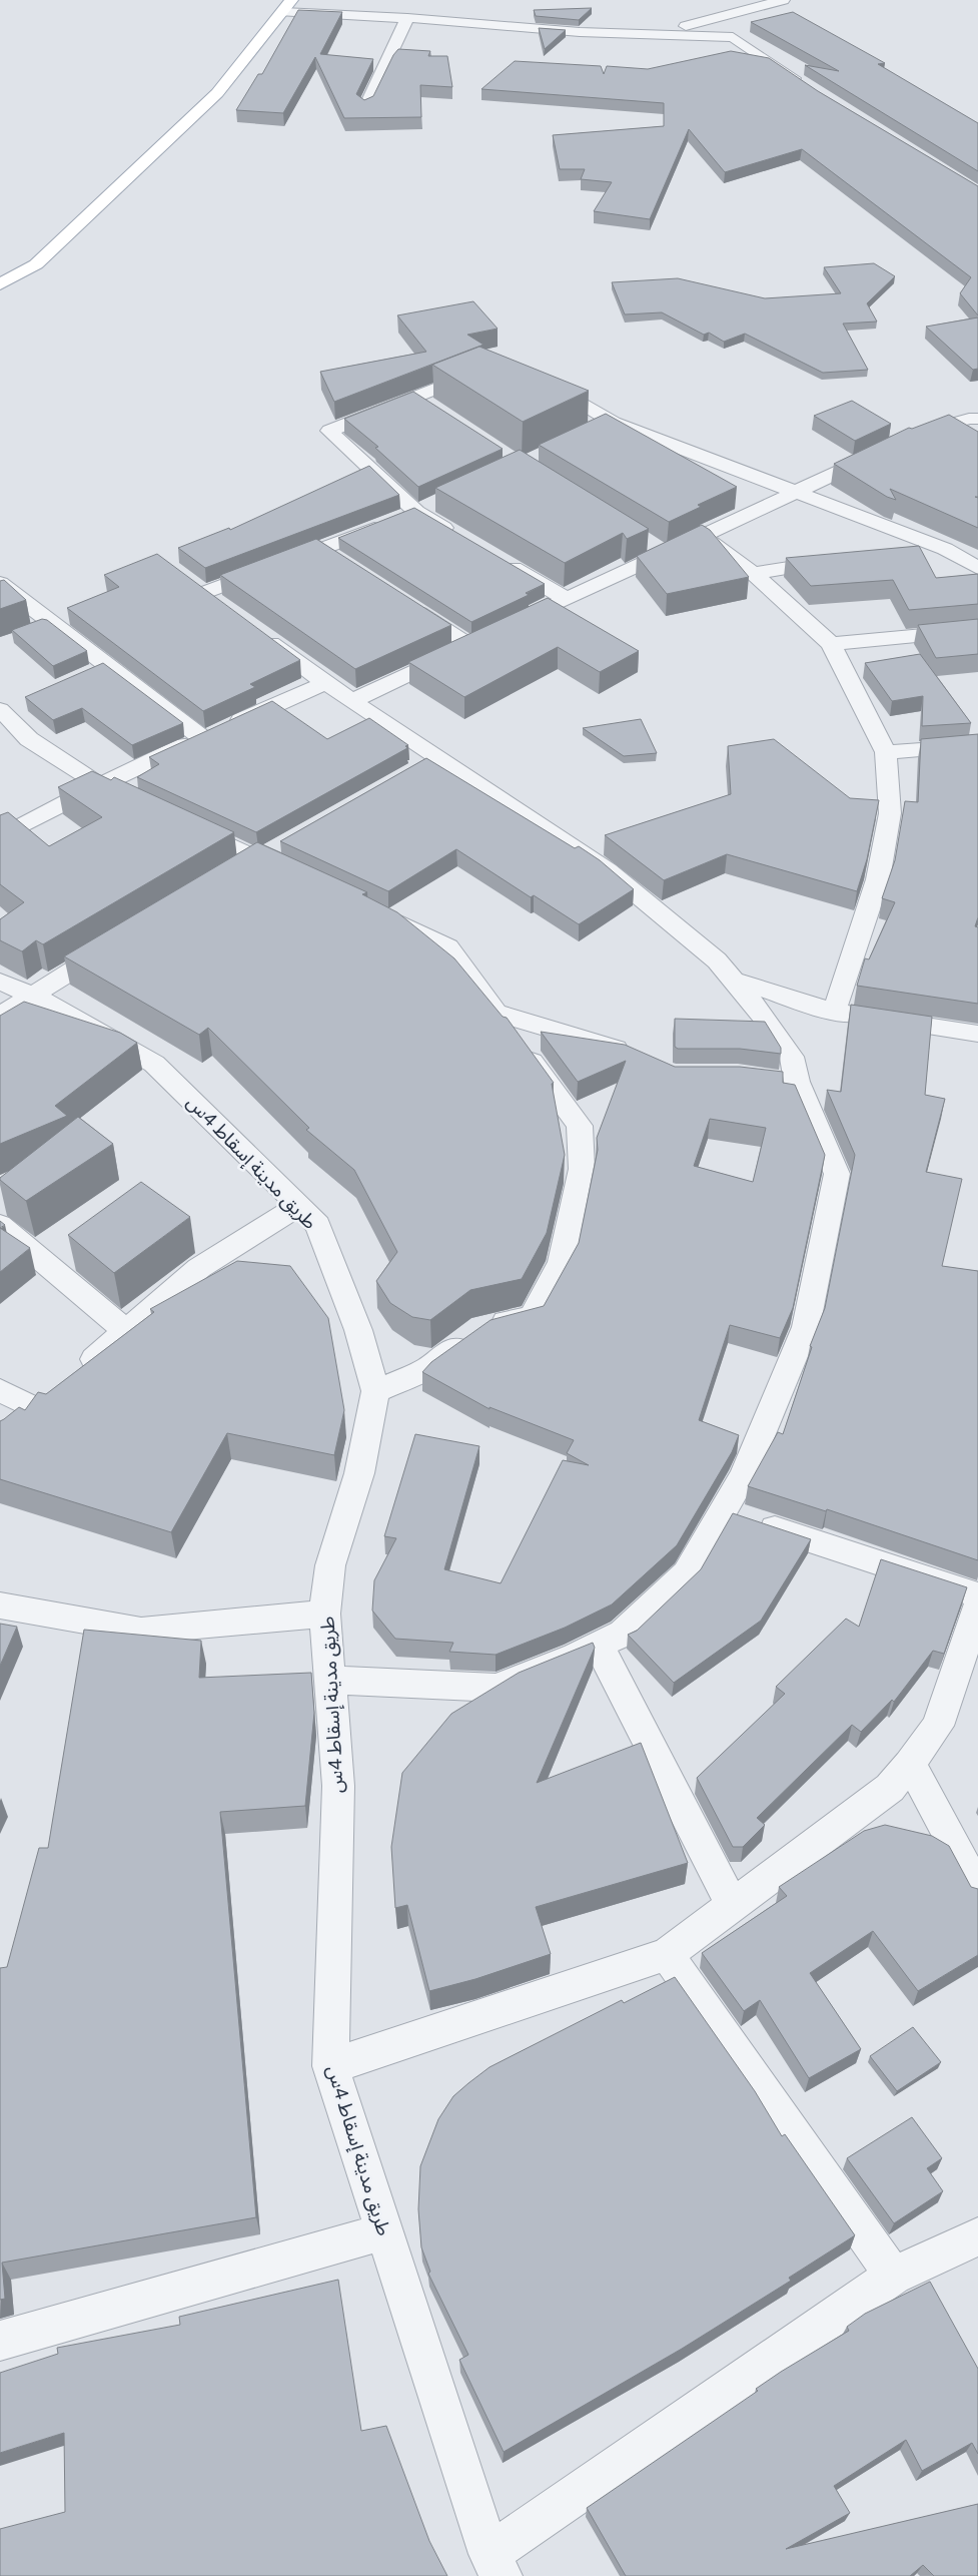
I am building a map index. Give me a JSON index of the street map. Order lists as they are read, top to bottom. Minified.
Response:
{"streets":{"street":["طريق مدينة إسقاط 4س"]}}
